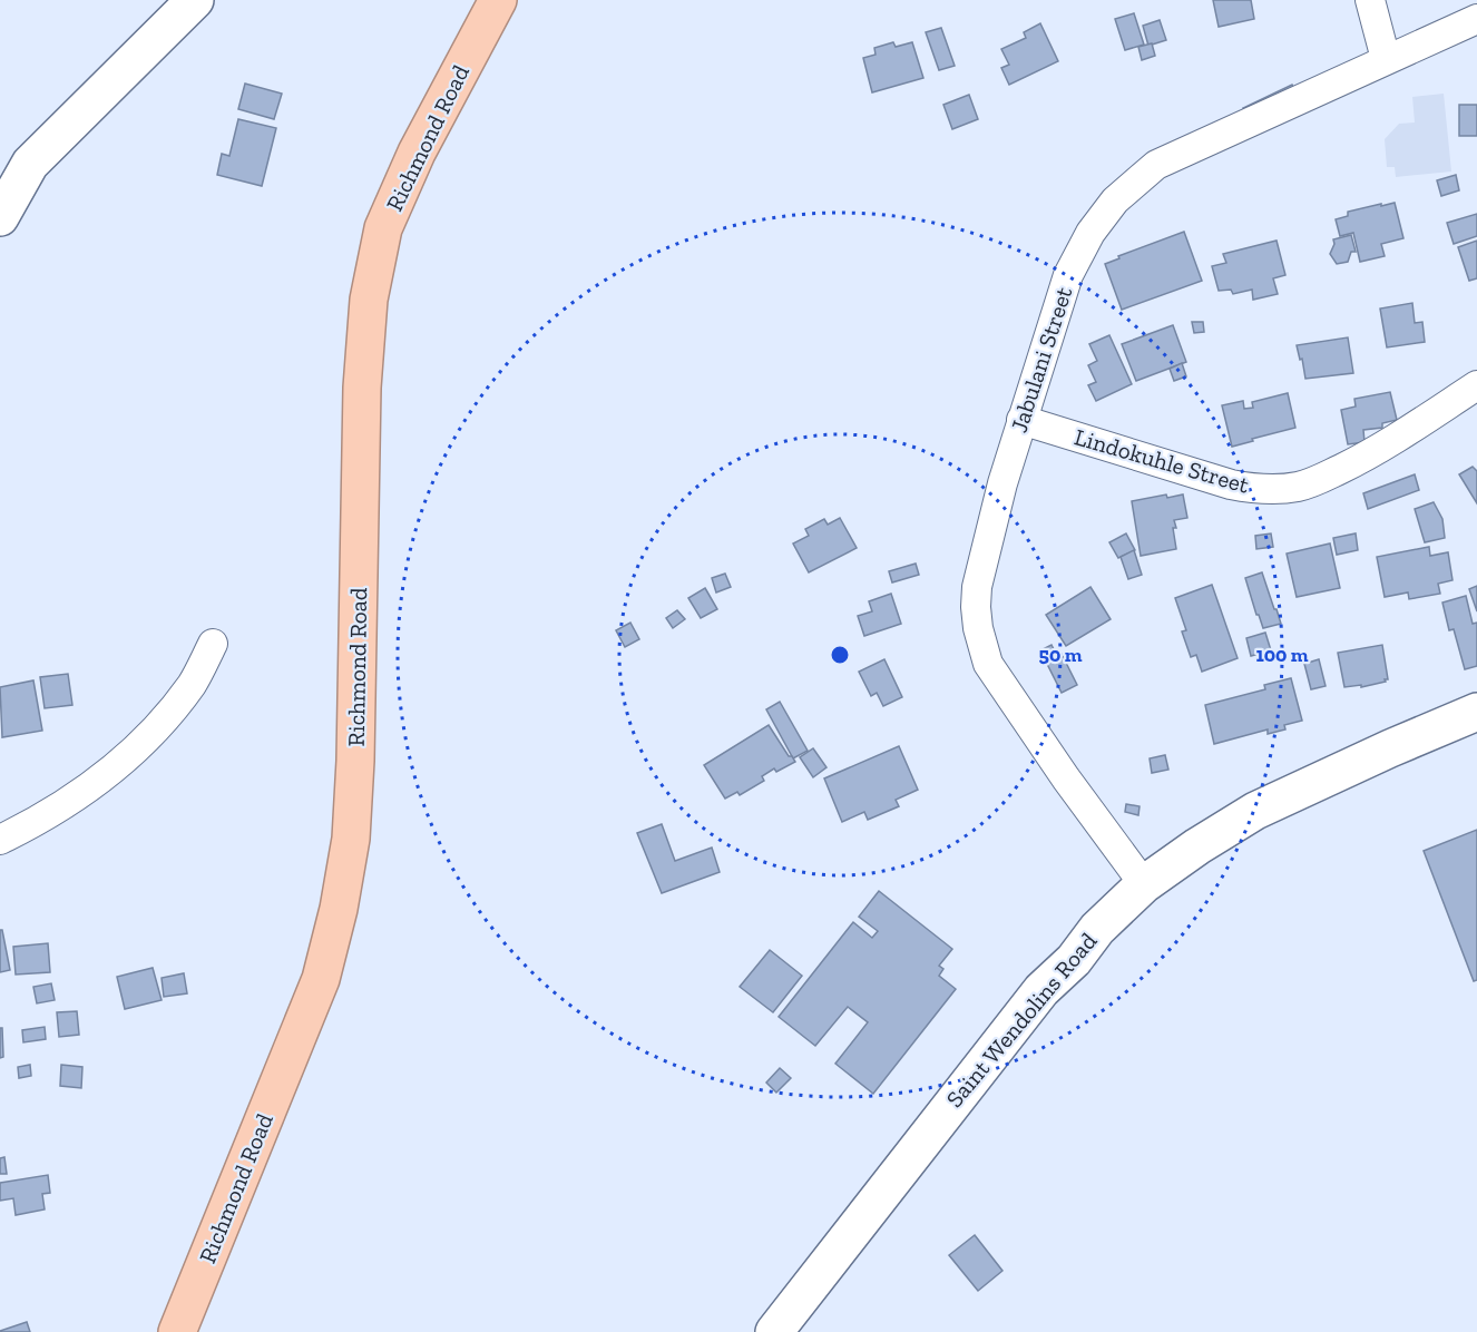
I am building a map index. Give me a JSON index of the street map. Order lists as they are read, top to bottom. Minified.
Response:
{"streets":{"highway":["Richmond Road"],"street":["Jabulani Street","Lindokuhle Street","Saint Wendolins Road"]},"crossings":[["Jabulani Street","Lindokuhle Street"],["Jabulani Street","Saint Wendolins Road"]],"rings":["50 m","100 m"]}
